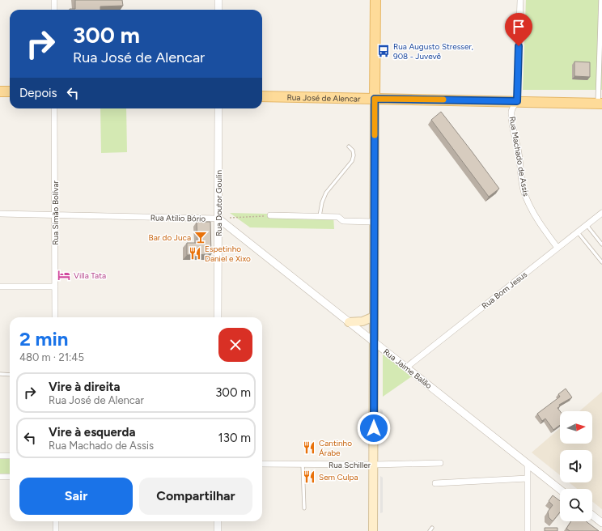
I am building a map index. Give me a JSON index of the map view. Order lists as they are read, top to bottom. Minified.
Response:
{"streets":{"main road":["Rua José de Alencar"],"street":["Rua Machado de Assis","Rua Doutor Goulin","Rua Simão Bolívar","Rua Atílio Bório","Rua Bom Jesus","Rua Jaime Balão","Rua Schiller"]},"crossings":[["Rua José de Alencar","Rua Machado de Assis"],["Rua Machado de Assis","Rua Bom Jesus"],["Rua Doutor Goulin","Rua Atílio Bório"],["Rua Doutor Goulin","Rua Jaime Balão"],["Rua Simão Bolívar","Rua Atílio Bório"],["Rua Atílio Bório","Rua Jaime Balão"],["Rua Bom Jesus","Rua Jaime Balão"]],"places":{"bus stop":["Rua Augusto Stresser, 908 - Juvevê"],"bar":["Bar do Juca"],"restaurant":["Espetinho Daniel e Xixo","Cantinho Árabe","Sem Culpa"],"hotel":["Villa Tata"]},"north":"right","page":{"turn":["300 m","Rua José de Alencar"],"then":"Depois","heading":["2 min","480 m · 21:45"],"list":[{"name":"Vire à direita","note":"Rua José de Alencar","value":"300 m"},{"name":"Vire à esquerda","note":"Rua Machado de Assis","value":"130 m"}],"buttons":["Sair","Compartilhar"]}}
